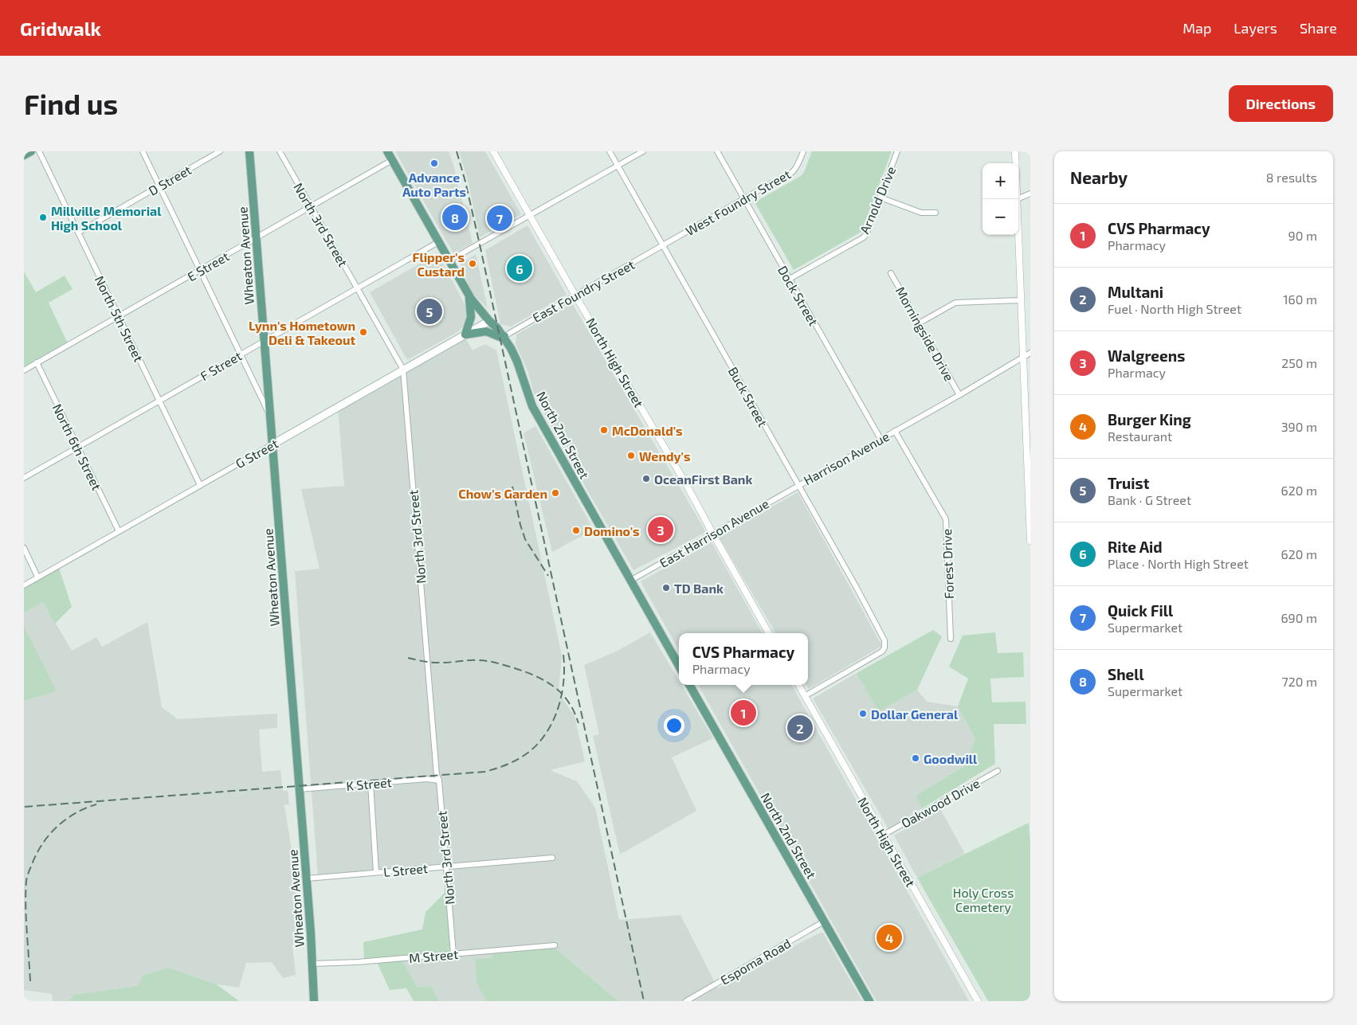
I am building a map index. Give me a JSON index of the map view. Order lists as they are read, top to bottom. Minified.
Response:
{"streets":{"main road":["Wheaton Avenue","North 2nd Street","G Street"],"street":["D Street","Arnold Drive","West Foundry Street","North 3rd Street","E Street","East Foundry Street","Dock Street","North 5th Street","Morningside Drive","North High Street","F Street","Buck Street","North 6th Street","Harrison Avenue","East Harrison Avenue","Forest Drive","K Street","Oakwood Drive","L Street","M Street","Espoma Road"]},"crossings":[["D Street","North 5th Street"],["Arnold Drive","Dock Street"],["West Foundry Street","East Foundry Street"],["West Foundry Street","Dock Street"],["West Foundry Street","Buck Street"],["North 3rd Street","E Street"],["North 3rd Street","F Street"],["North 3rd Street","G Street"],["North 3rd Street","K Street"],["North 3rd Street","L Street"],["North 3rd Street","M Street"],["Wheaton Avenue","E Street"],["Wheaton Avenue","F Street"],["Wheaton Avenue","G Street"],["Wheaton Avenue","K Street"],["Wheaton Avenue","L Street"],["Wheaton Avenue","M Street"],["E Street","North 5th Street"],["E Street","North 2nd Street"],["E Street","North 6th Street"],["East Foundry Street","North High Street"],["East Foundry Street","Buck Street"],["East Foundry Street","North 2nd Street"],["Dock Street","Harrison Avenue"],["North 5th Street","F Street"],["North 5th Street","G Street"],["Morningside Drive","Harrison Avenue"],["North High Street","Buck Street"],["North High Street","East Harrison Avenue"],["North High Street","Oakwood Drive"],["F Street","North 2nd Street"],["F Street","North 6th Street"],["Buck Street","Harrison Avenue"],["Buck Street","East Harrison Avenue"],["North 2nd Street","G Street"],["North 2nd Street","East Harrison Avenue"],["North 2nd Street","Espoma Road"],["North 6th Street","G Street"],["Harrison Avenue","East Harrison Avenue"],["Harrison Avenue","Forest Drive"]],"parks":["Holy Cross Cemetery"],"places":["Advance Auto Parts","Millville Memorial High School","Flipper's Custard","Lynn's Hometown Deli & Takeout","McDonald's","Wendy's","OceanFirst Bank","Chow's Garden","Domino's","TD Bank","Dollar General","Goodwill"],"page":{"header":"Gridwalk","nav":["Map","Layers","Share"],"buttons":"Directions","title":"Find us","heading":["Nearby","8 results"],"map_buttons":["+","−"],"pins":["8","7","6","5","3","1","2","4"],"list":[{"mark":"1","name":"CVS Pharmacy","note":"Pharmacy","value":"90 m"},{"mark":"2","name":"Multani","note":"Fuel · North High Street","value":"160 m"},{"mark":"3","name":"Walgreens","note":"Pharmacy","value":"250 m"},{"mark":"4","name":"Burger King","note":"Restaurant","value":"390 m"},{"mark":"5","name":"Truist","note":"Bank · G Street","value":"620 m"},{"mark":"6","name":"Rite Aid","note":"Place · North High Street","value":"620 m"},{"mark":"7","name":"Quick Fill","note":"Supermarket","value":"690 m"},{"mark":"8","name":"Shell","note":"Supermarket","value":"720 m"}],"popup":["CVS Pharmacy","Pharmacy"]}}
